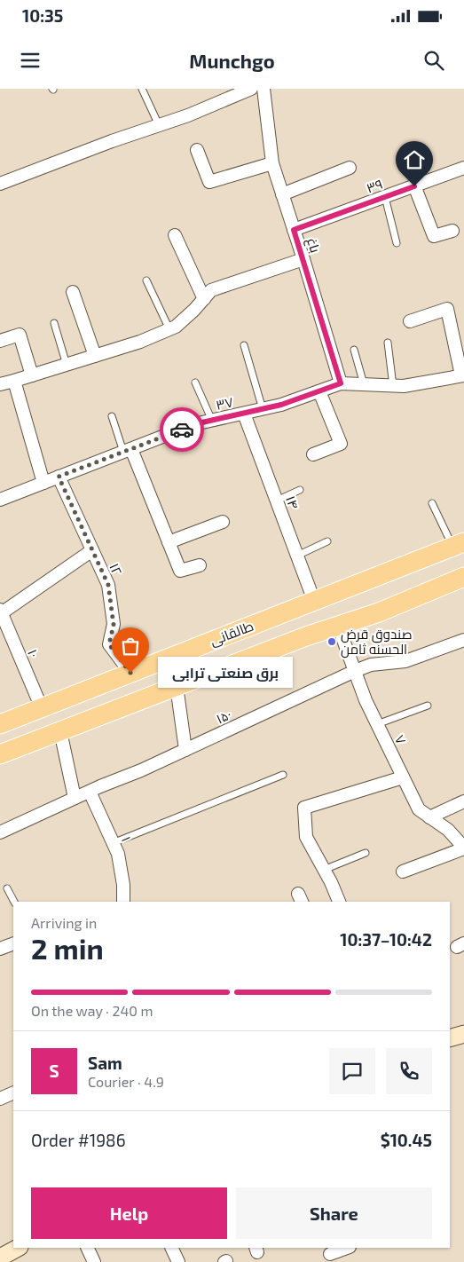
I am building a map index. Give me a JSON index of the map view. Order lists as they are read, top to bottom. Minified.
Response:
{"streets":{"main road":["طالقانی"],"street":["۳۹","باغ","۳۷","۱۴","۱۲","۱۰","۱۵۰","۷","۱"]},"crossings":[["۳۹","باغ"],["باغ","۳۷"],["۳۷","۱۴"],["۳۷","۱۲"],["۱۴","طالقانی"],["۱۲","طالقانی"],["طالقانی","۱۰"],["۱۵۰","۷"],["۱۵۰","۱"]],"places":["صندوق قرض الحسنه ثامن","برق صنعتی ترابی"],"page":{"status":"10:35","header":"Munchgo","bubble":"برق صنعتی ترابی","heading":["2 min","Arriving in","10:37–10:42"],"panel":["Sam","Courier · 4.9","Order #1986","$10.45"],"bar":"On the way · 240 m","round":"S","buttons":["Help","Share"]}}
